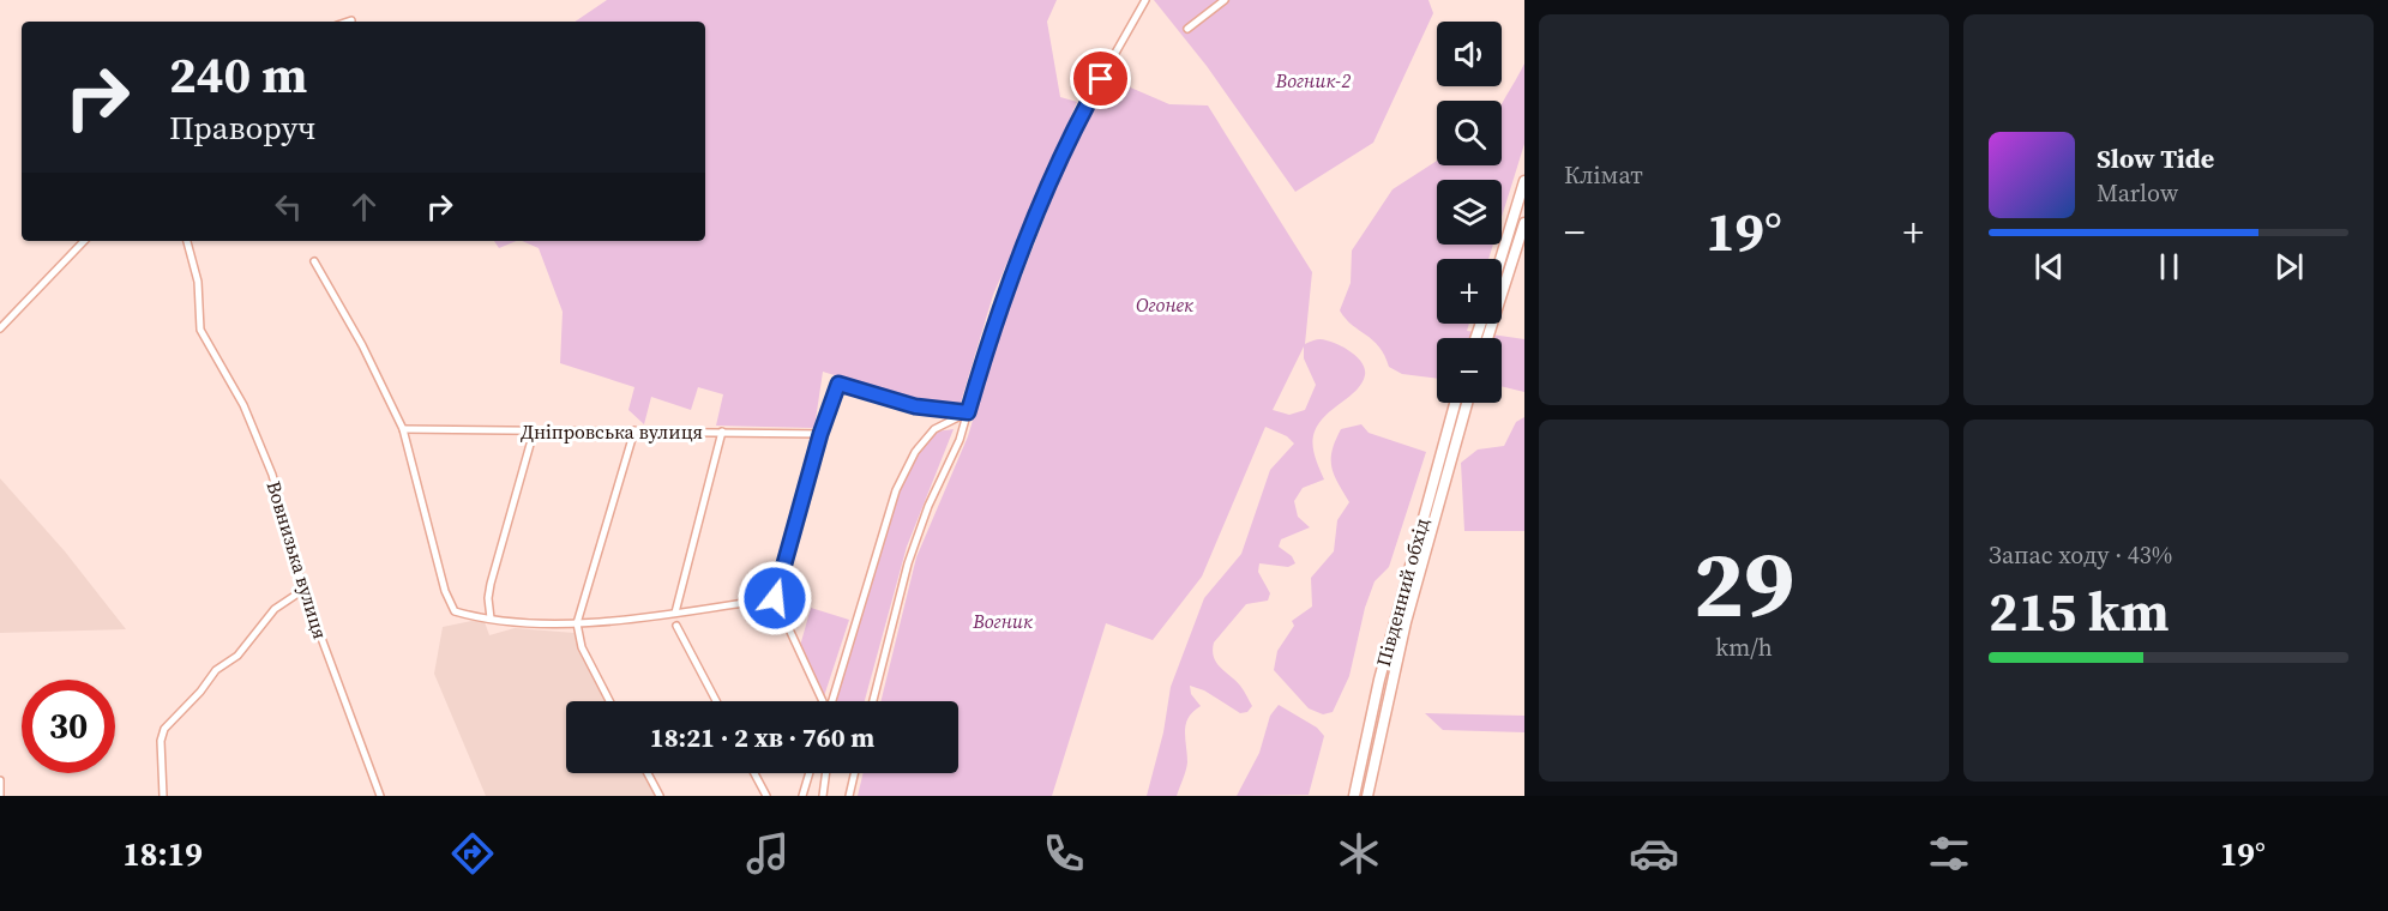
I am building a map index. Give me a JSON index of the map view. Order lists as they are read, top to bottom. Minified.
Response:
{"streets":{"main road":["Південний обхід"],"street":["Дніпровська вулиця","Вовнизька вулиця"]},"parks":["Вогник-2","Огонек","Вогник"],"page":{"tile":["Клімат",["29","km/h"],["Запас ходу · 43%","215 km"]],"map_buttons":["+","−"],"turn":["240 m","Праворуч"],"song":["Slow Tide","Marlow"],"heat":["−","19°","+"],"limit":"30","trip":"18:21 · 2 хв · 760 m","tabs":["18:19","19°"]}}
